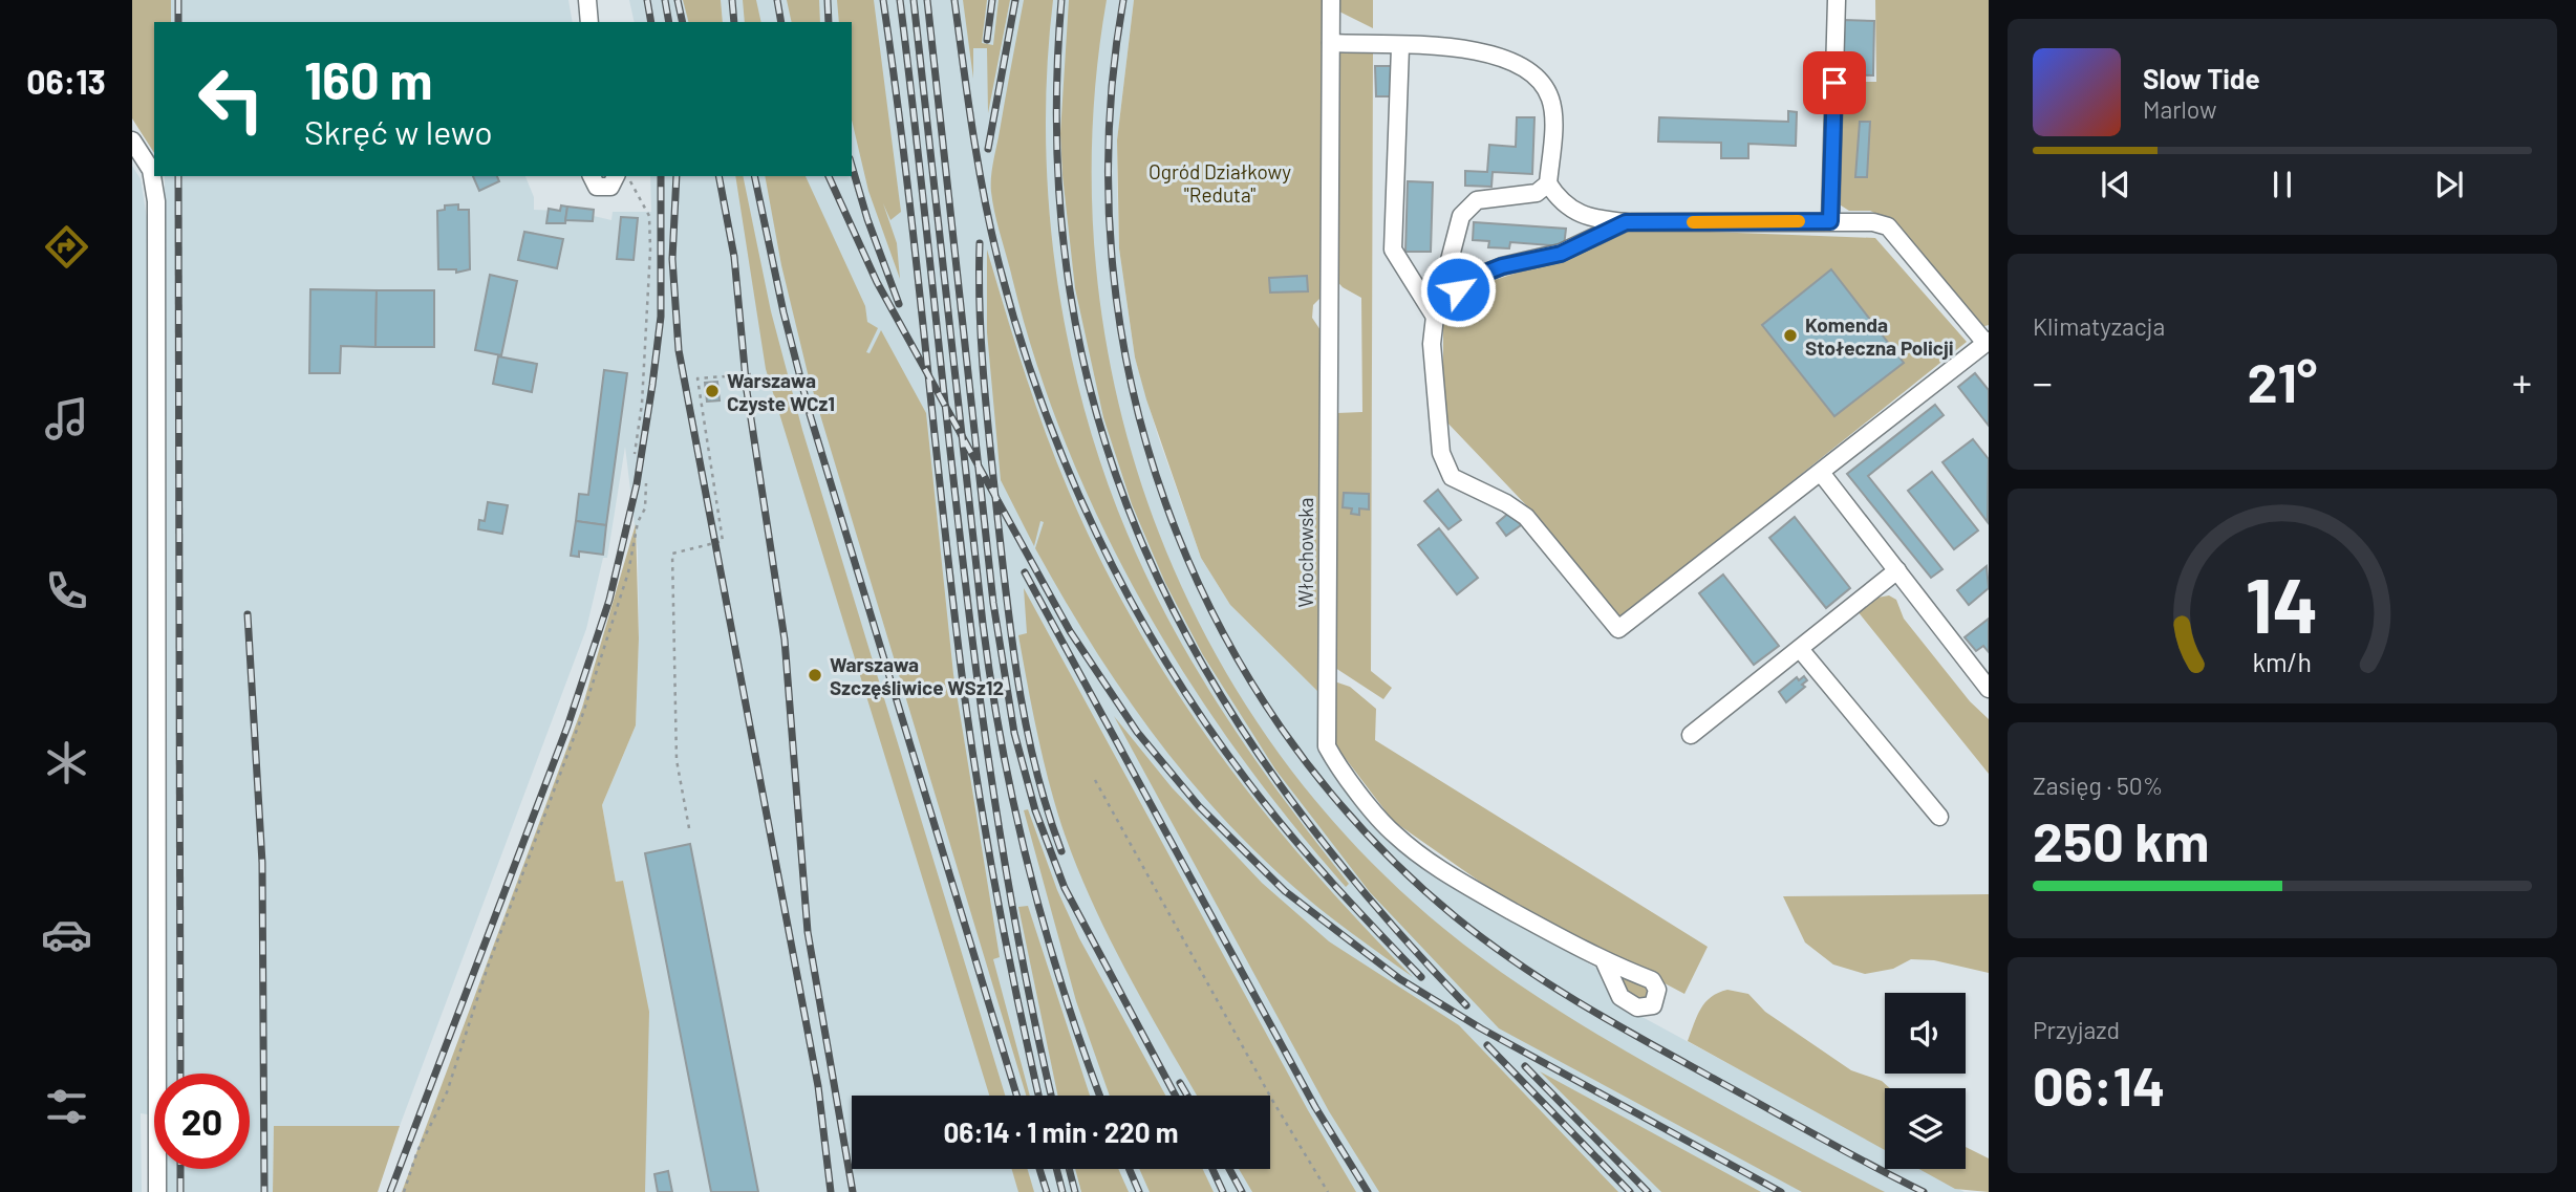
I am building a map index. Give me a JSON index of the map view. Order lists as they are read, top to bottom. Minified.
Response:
{"streets":{"street":["Włochowska"]},"parks":["Ogród Działkowy \"Reduta\""],"places":["Komenda Stołeczna Policji","Warszawa Czyste WCz1","Warszawa Szczęśliwice WSz12"],"page":{"tabs":"06:13","turn":["160 m","Skręć w lewo"],"song":["Slow Tide","Marlow"],"tile":["Klimatyzacja",["Zasięg · 50%","250 km"],["Przyjazd","06:14"]],"heat":["−","21°","+"],"limit":"20","trip":"06:14 · 1 min · 220 m","gauge":["14","km/h"]}}
